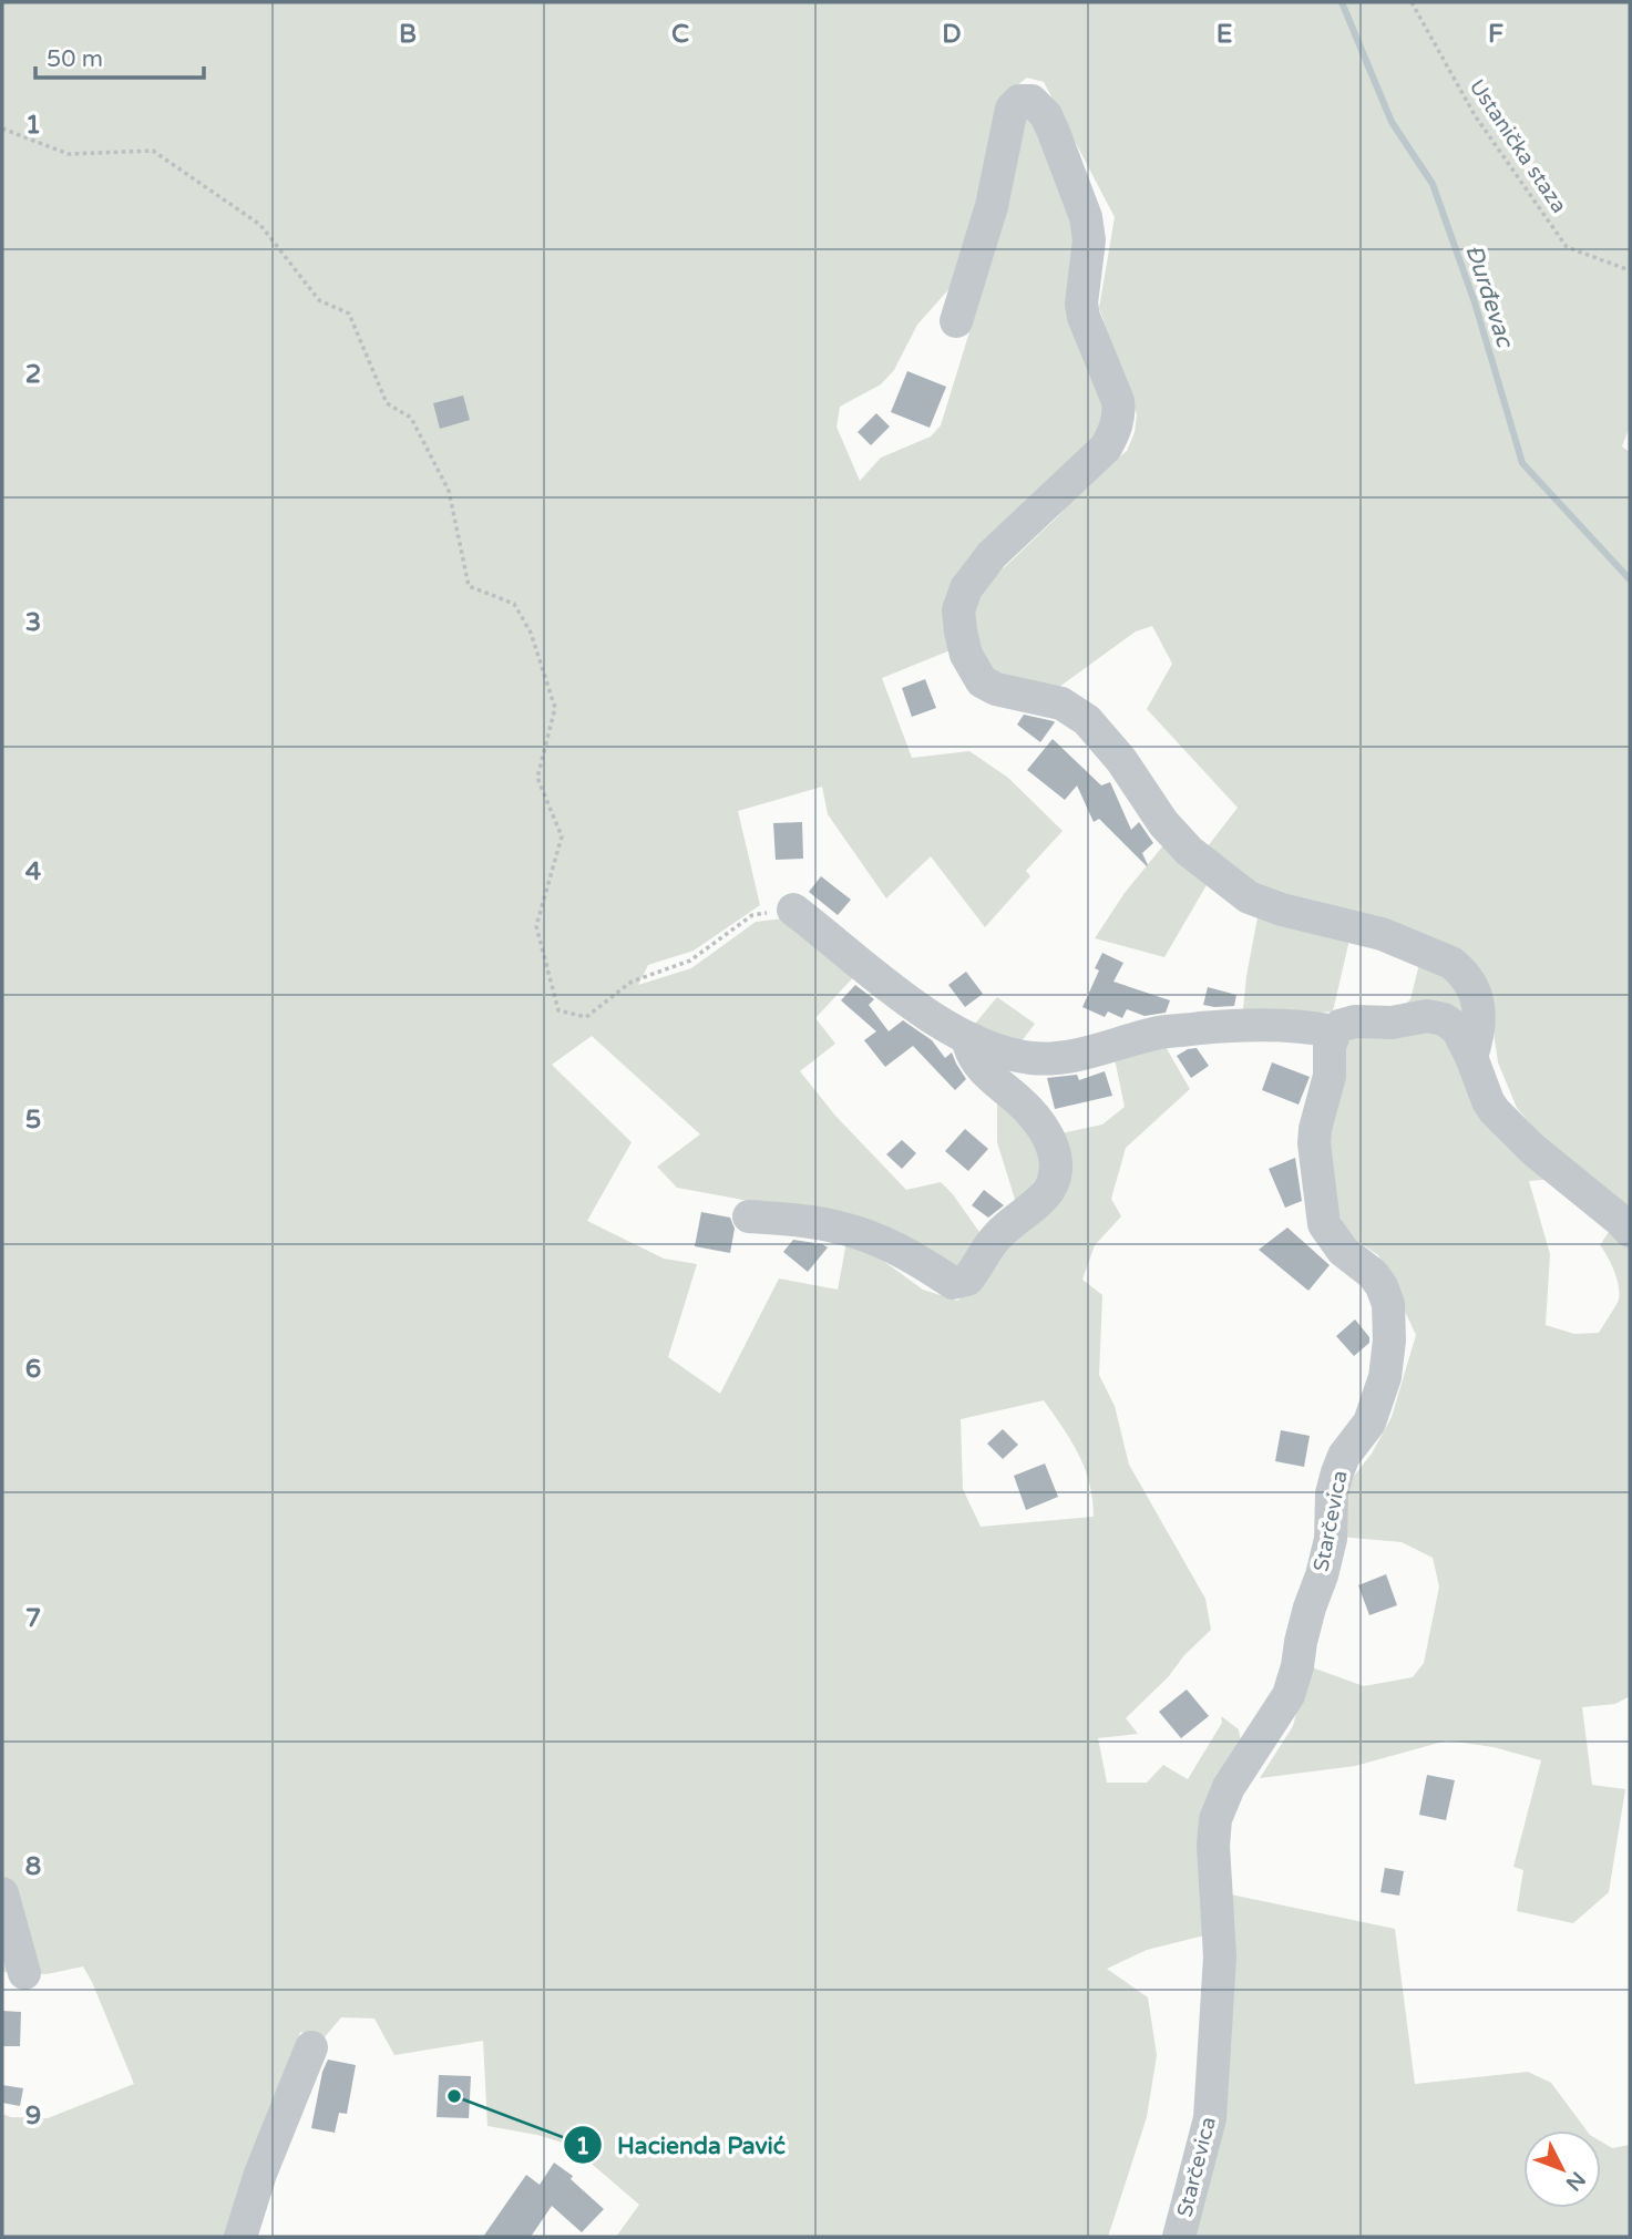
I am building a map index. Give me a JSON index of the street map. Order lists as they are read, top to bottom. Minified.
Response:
{"streets":{"street":["Starčevica"],"path":["Ustanička staza"]},"water":["Đurđevac"],"places":["Hacienda Pavić"],"scale_bar":"50 m","north":"bottom right","grid":{"columns":["B","C","D","E","F"],"rows":["1","2","3","4","5","6","7","8","9"]}}
